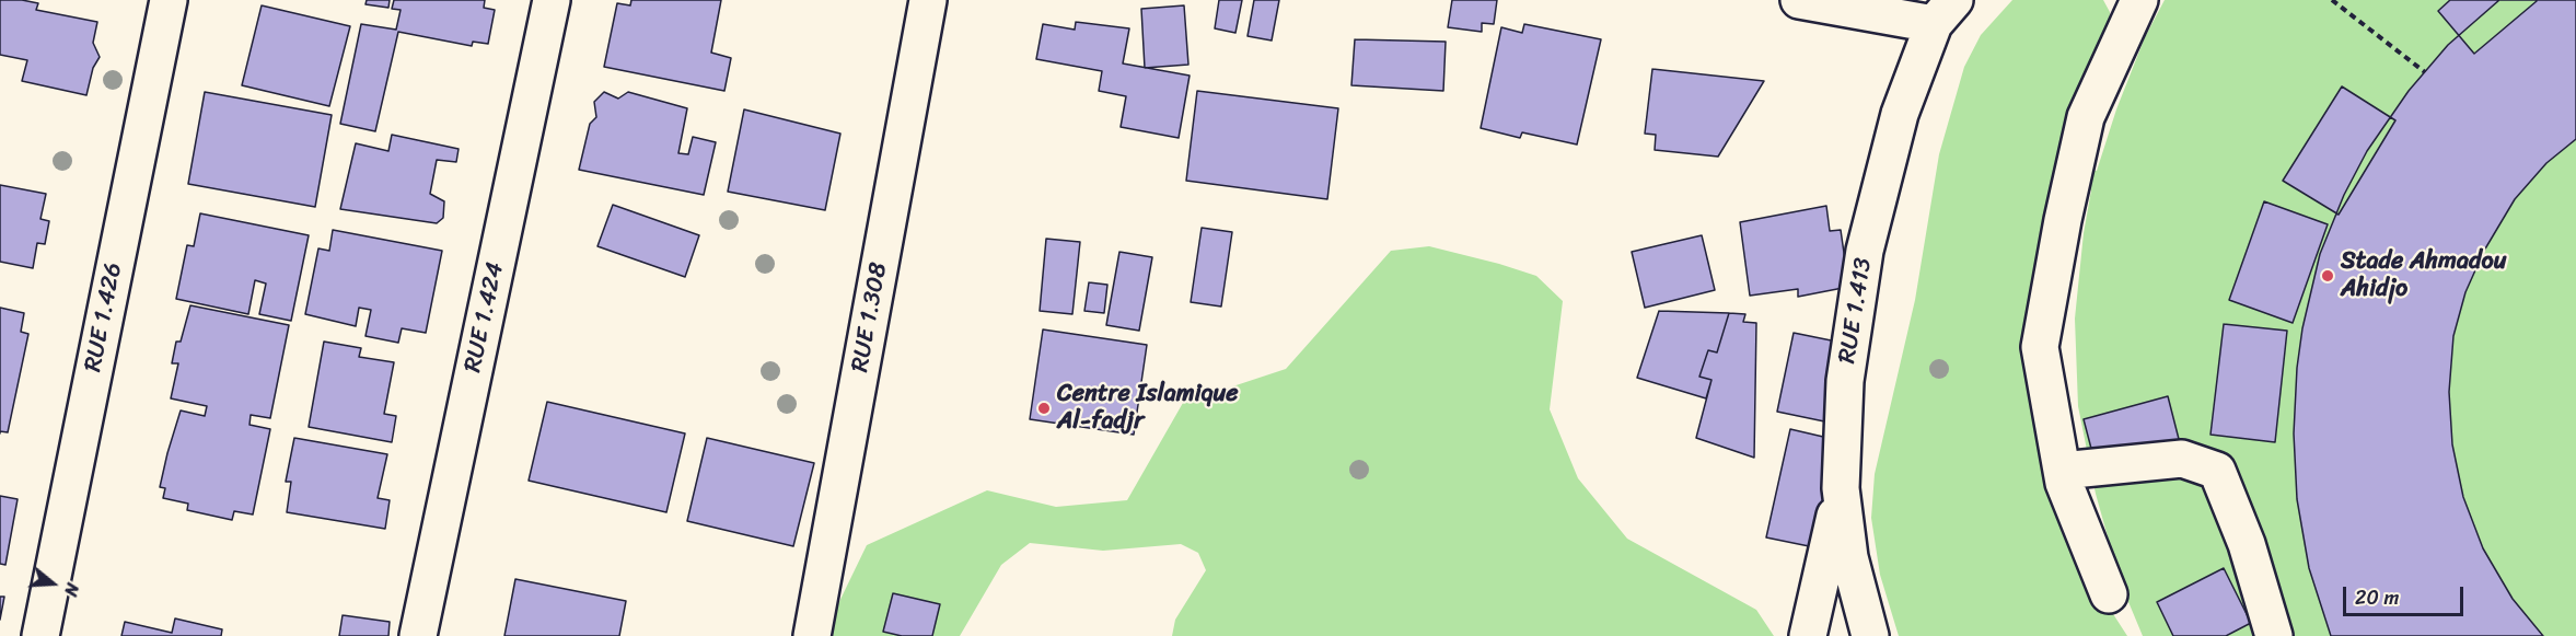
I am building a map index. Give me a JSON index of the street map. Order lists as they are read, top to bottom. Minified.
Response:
{"streets":{"street":["RUE 1.413","RUE 1.426","RUE 1.424","RUE 1.308"]},"places":["Stade Ahmadou Ahidjo","Centre Islamique Al-fadjr"],"scale_bar":"20 m","north":"right"}
